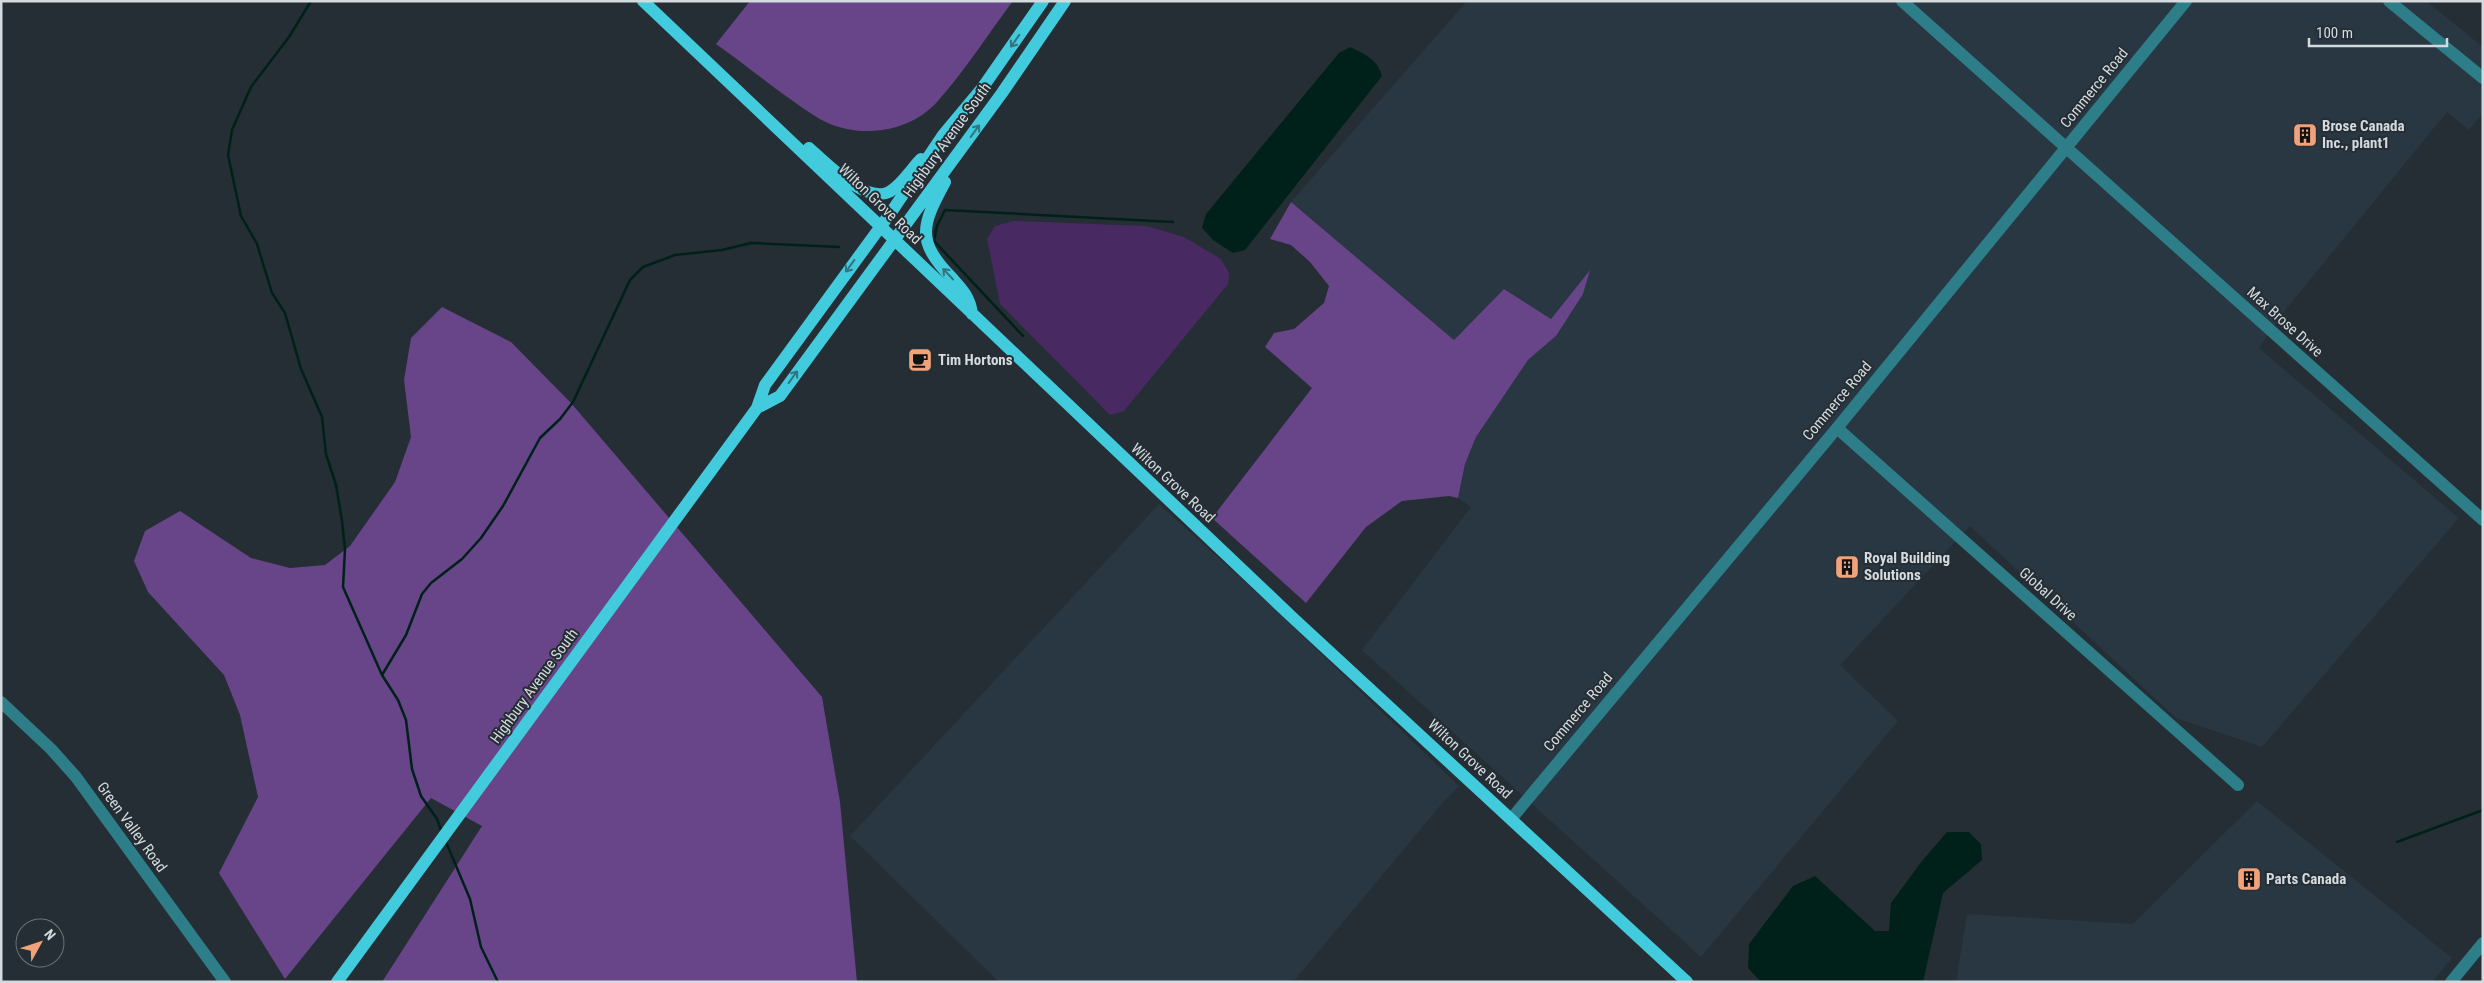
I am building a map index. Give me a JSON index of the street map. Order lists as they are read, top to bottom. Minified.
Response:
{"streets":{"main road":["Highbury Avenue South","Wilton Grove Road"],"street":["Commerce Road","Max Brose Drive","Global Drive","Green Valley Road"]},"crossings":[["Commerce Road","Wilton Grove Road"],["Commerce Road","Max Brose Drive"],["Commerce Road","Global Drive"],["Highbury Avenue South","Wilton Grove Road"]],"places":{"building":["Brose Canada Inc., plant1","Royal Building Solutions","Parts Canada"],"cafe":["Tim Hortons"]},"scale_bar":"100 m","north":"top right"}
